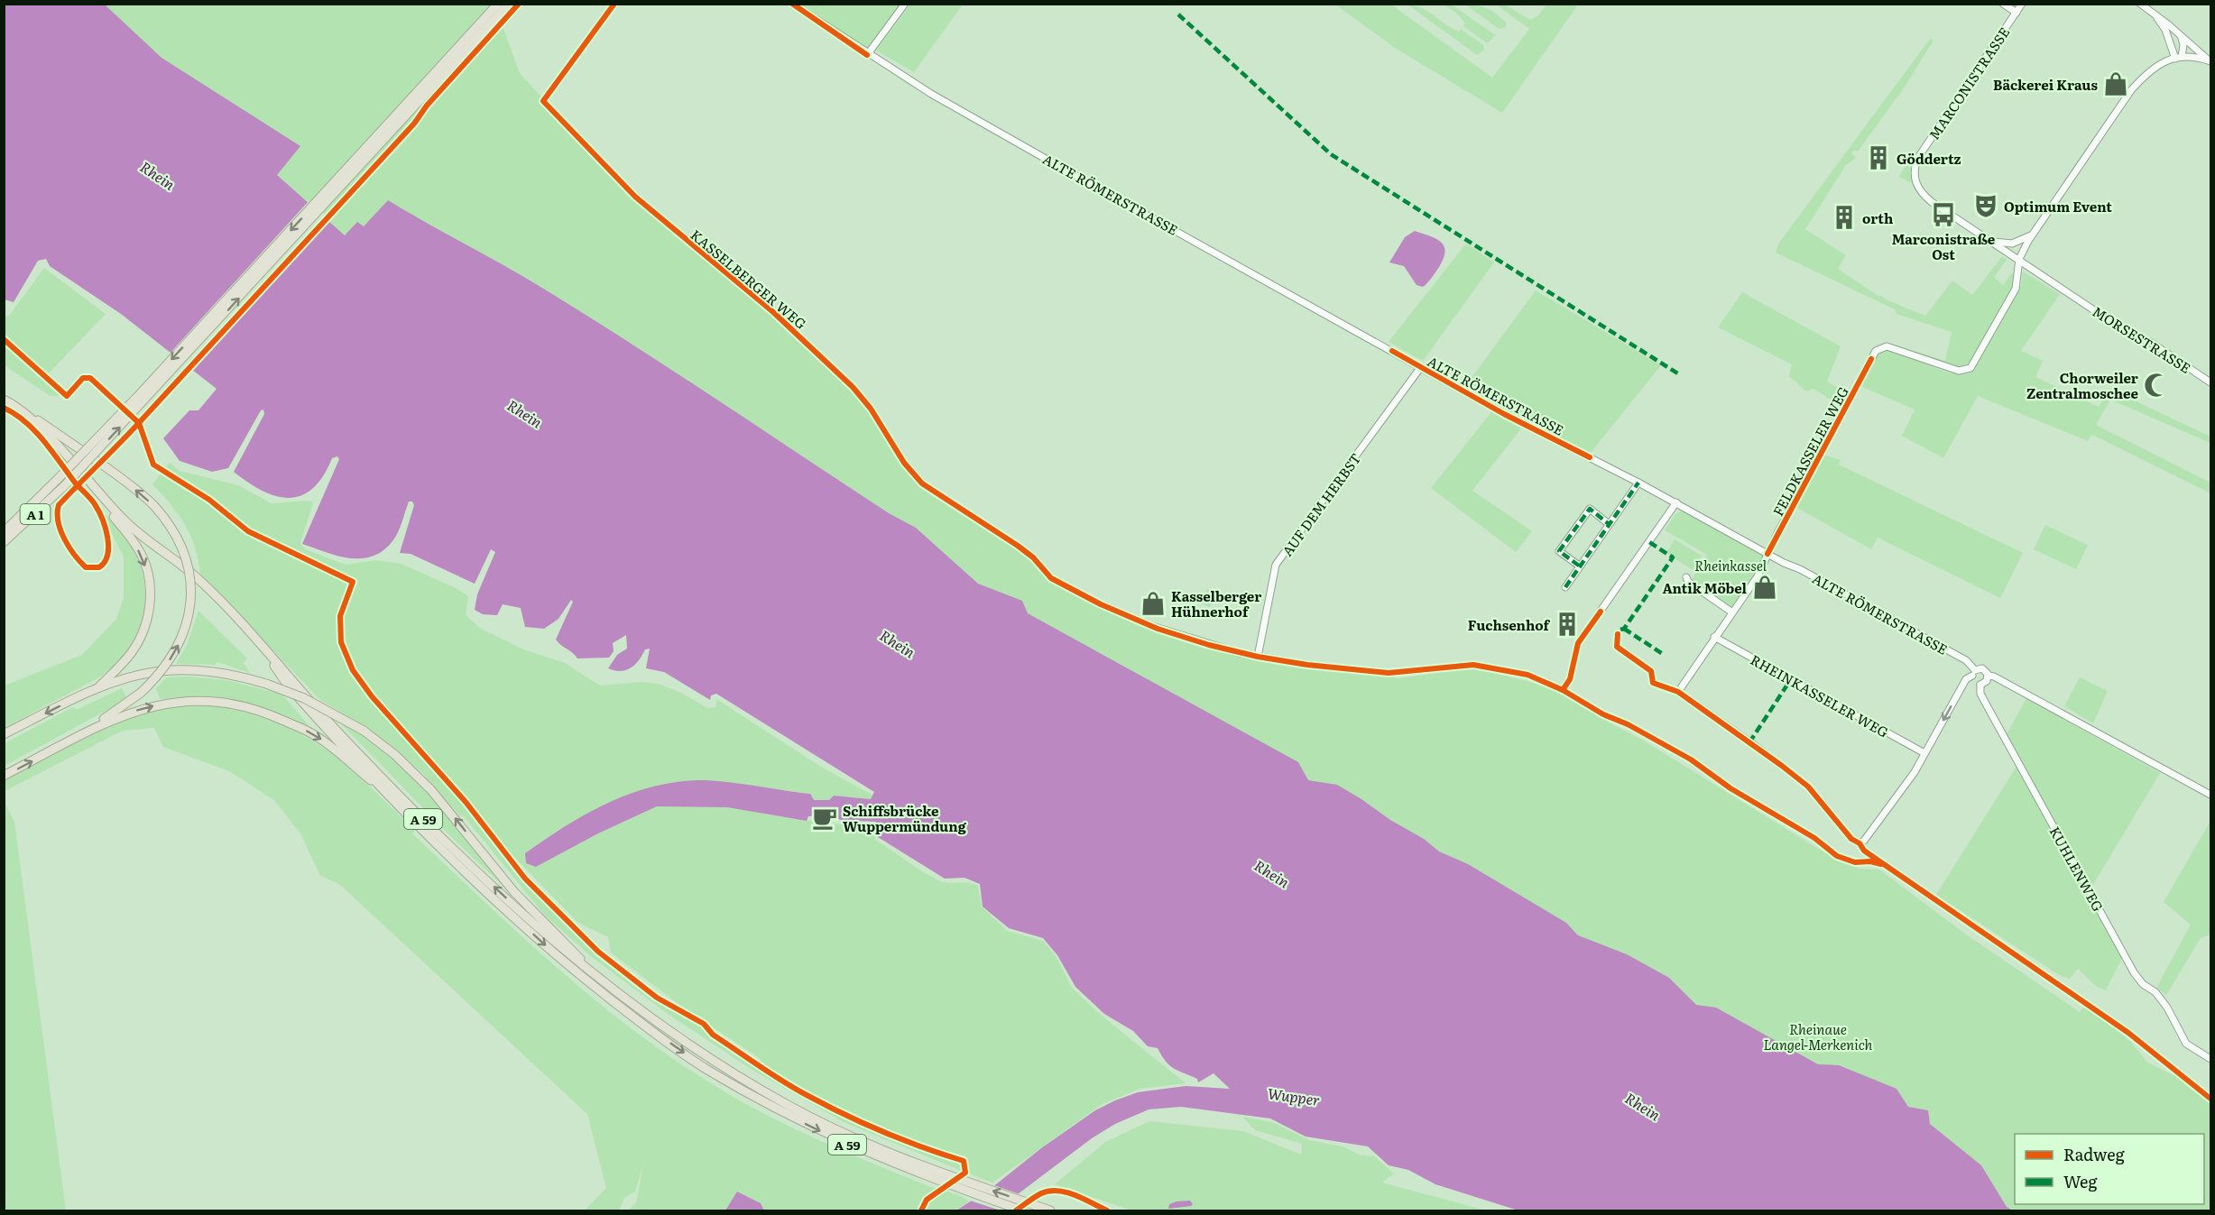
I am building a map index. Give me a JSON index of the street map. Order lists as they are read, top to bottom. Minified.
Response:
{"streets":{"highway":["A 1","A 59"],"street":["MARCONISTRASSE","ALTE RÖMERSTRASSE","KASSELBERGER WEG","MORSESTRASSE","FELDKASSELER WEG","AUF DEM HERBST","RHEINKASSELER WEG","KUHLENWEG"]},"crossings":[["MARCONISTRASSE","MORSESTRASSE"],["MARCONISTRASSE","FELDKASSELER WEG"],["ALTE RÖMERSTRASSE","KASSELBERGER WEG"],["ALTE RÖMERSTRASSE","FELDKASSELER WEG"],["ALTE RÖMERSTRASSE","AUF DEM HERBST"],["ALTE RÖMERSTRASSE","KUHLENWEG"],["KASSELBERGER WEG","AUF DEM HERBST"],["MORSESTRASSE","FELDKASSELER WEG"],["FELDKASSELER WEG","RHEINKASSELER WEG"]],"water":["Rhein","Wupper"],"parks":["Rheinkassel","Rheinaue Langel-Merkenich"],"places":{"shop":["Bäckerei Kraus","Antik Möbel","Kasselberger Hühnerhof"],"building":["Göddertz","orth","Fuchsenhof"],"theatre":["Optimum Event"],"bus stop":["Marconistraße Ost"],"mosque":["Chorweiler Zentralmoschee"],"cafe":["Schiffsbrücke Wuppermündung"]},"legend":["Radweg","Weg"]}
